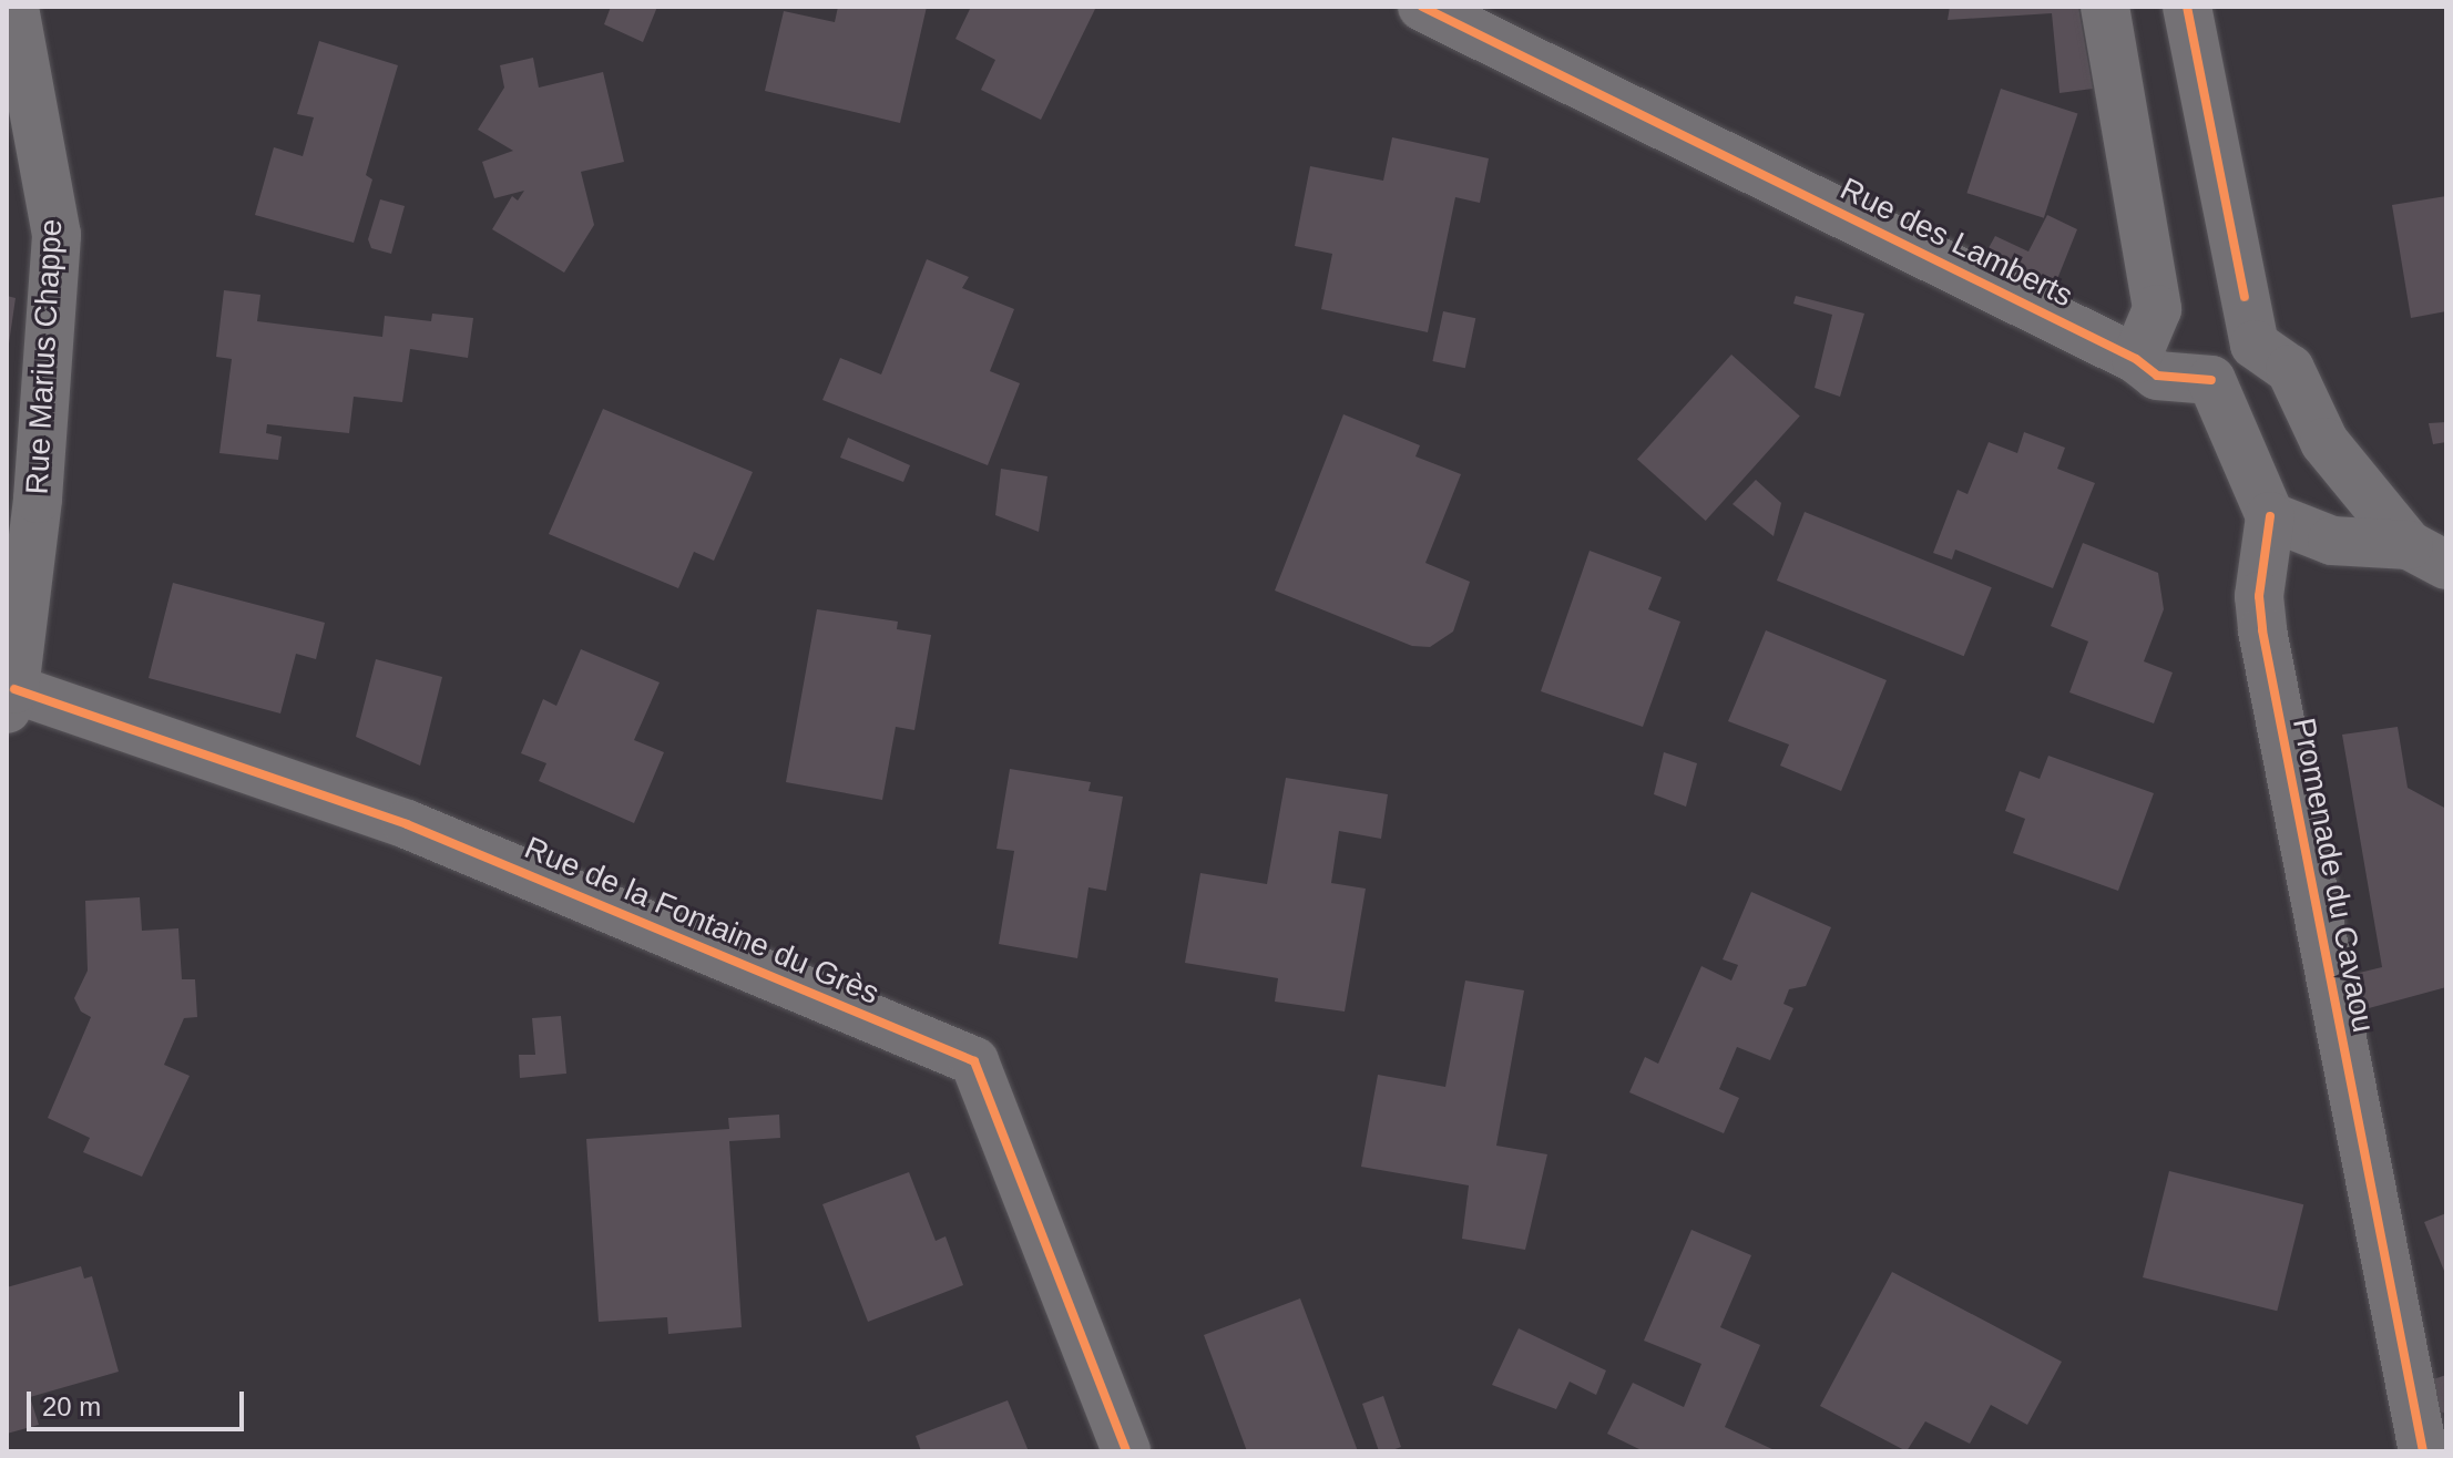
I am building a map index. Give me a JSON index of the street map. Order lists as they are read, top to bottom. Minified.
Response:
{"streets":{"street":["Rue des Lamberts","Rue Marius Chappe","Promenade du Cavaou","Rue de la Fontaine du Grès"]},"crossings":[["Rue Marius Chappe","Rue de la Fontaine du Grès"]],"scale_bar":"20 m"}
